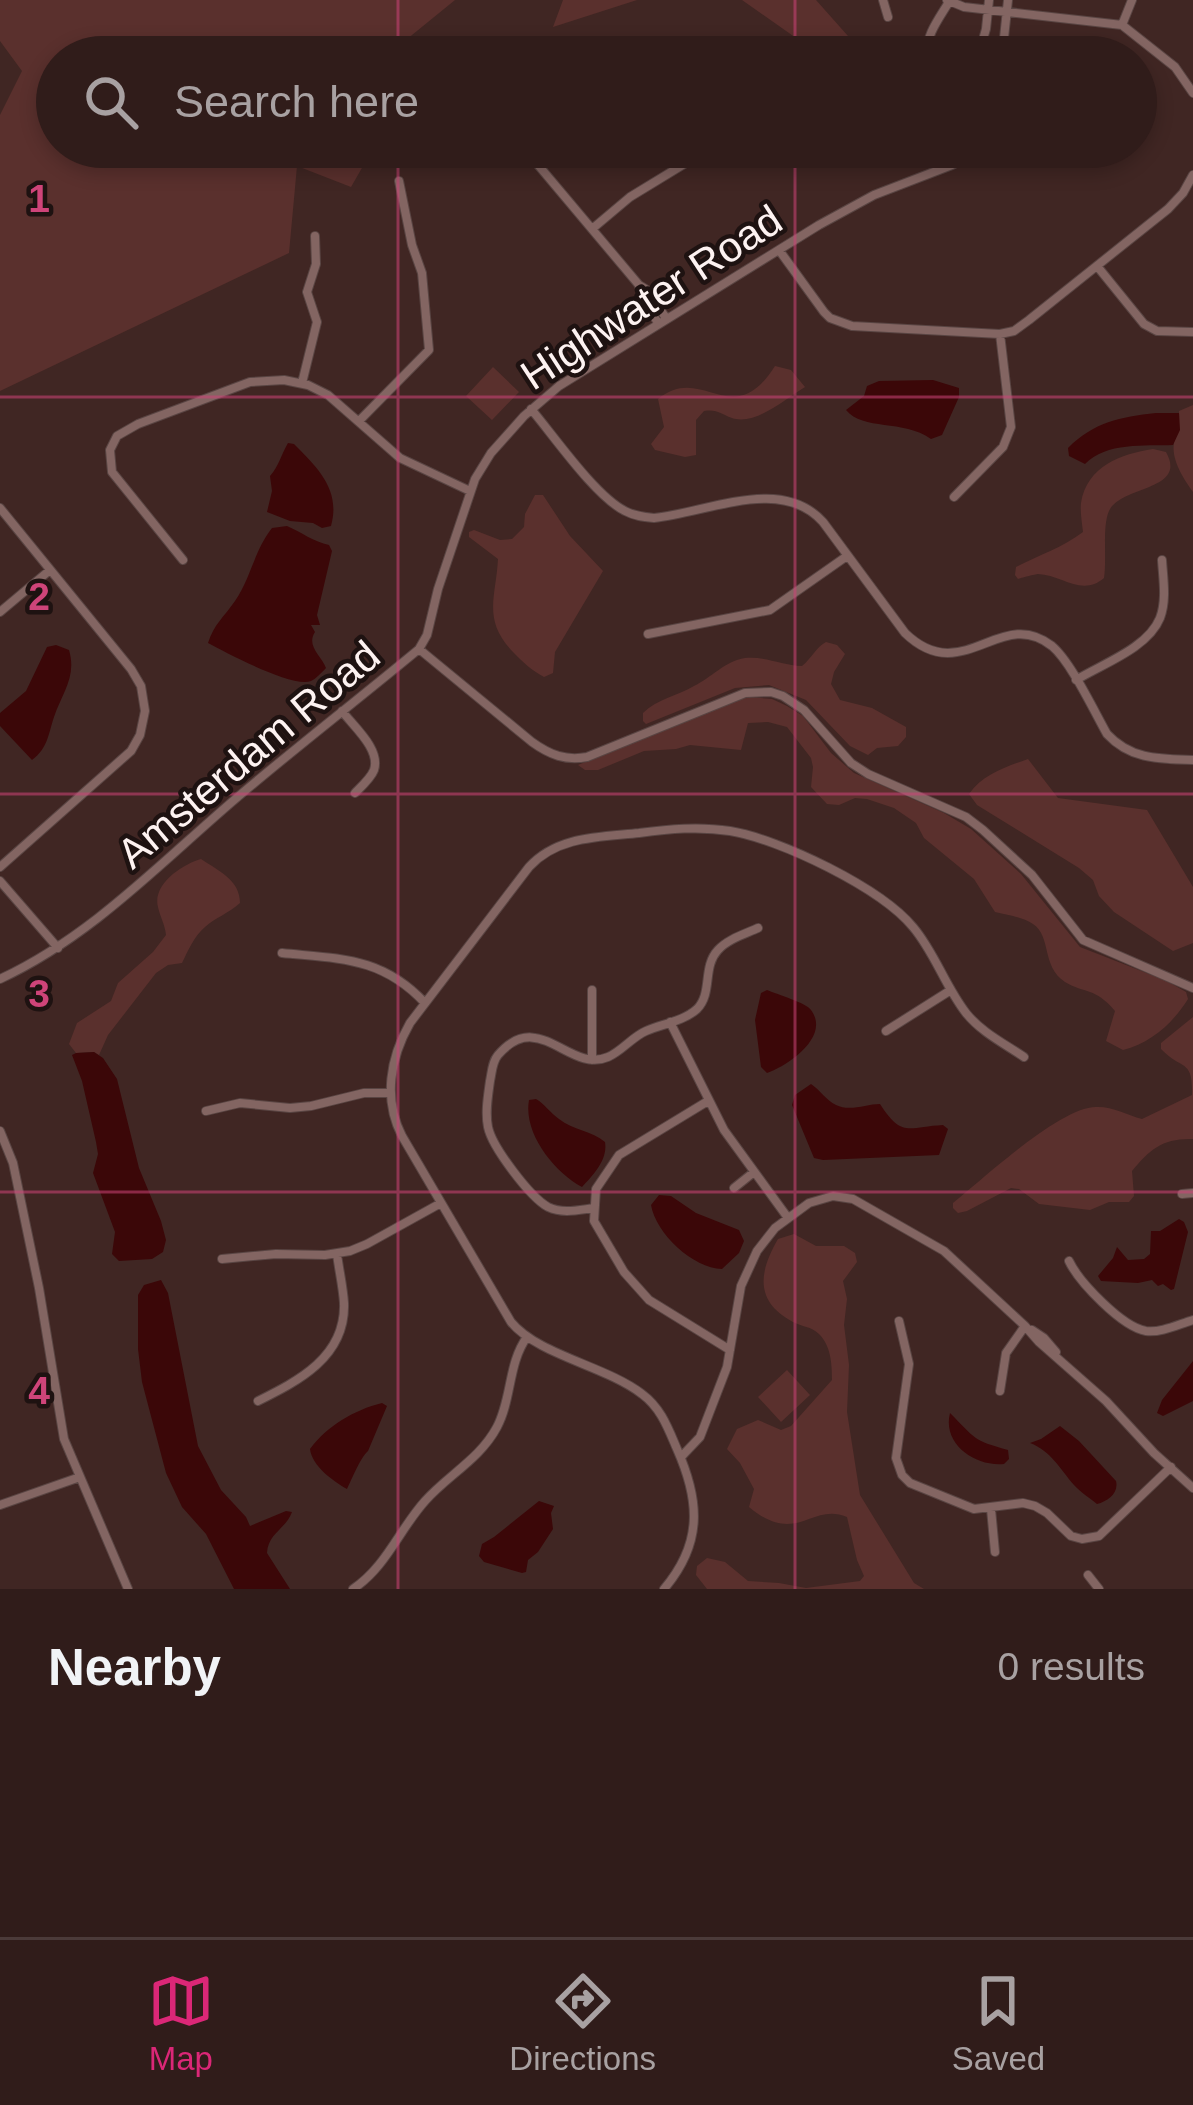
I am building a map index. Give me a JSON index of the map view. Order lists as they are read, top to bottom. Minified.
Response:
{"streets":{"street":["Highwater Road","Amsterdam Road"]},"crossings":[["Highwater Road","Amsterdam Road"]],"page":{"search":"Search here","heading":["Nearby","0 results"],"nav":["Map","Directions","Saved"]},"grid":{"rows":["1","2","3","4"]}}
